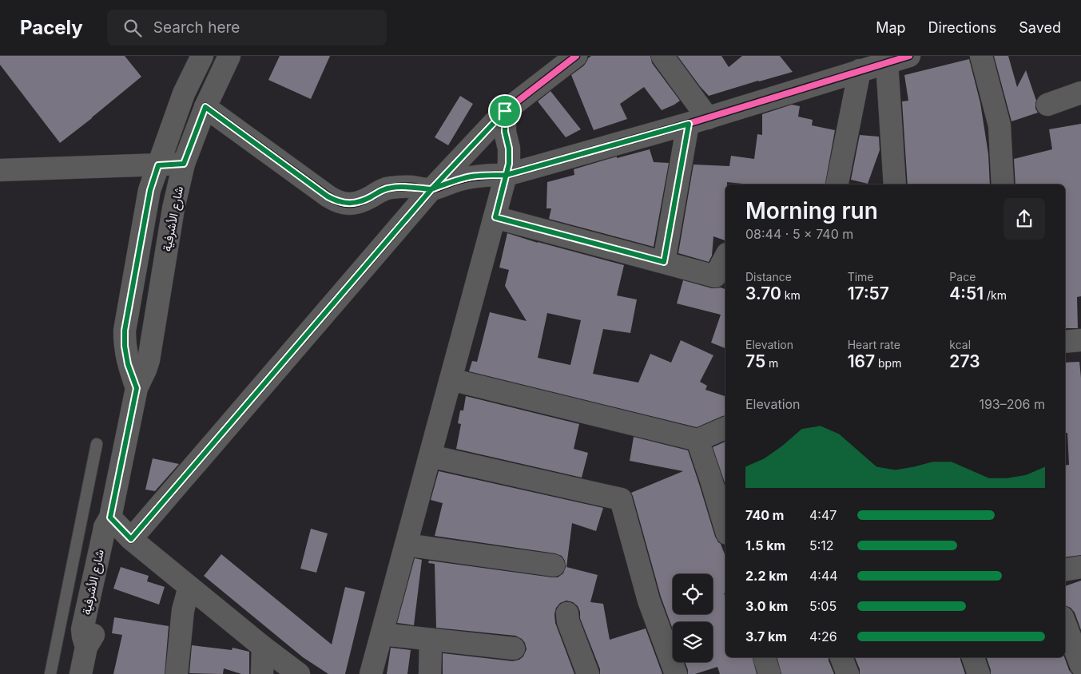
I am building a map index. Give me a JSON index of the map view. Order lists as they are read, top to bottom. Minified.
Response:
{"streets":{"street":["شارع الأشرفية"]},"page":{"header":"Pacely","search":"Search here","nav":["Map","Directions","Saved"],"heading":["Morning run","08:44 · 5 × 740 m"],"stats":[["Distance","3.70 km"],["Time","17:57"],["Pace","4:51 /km"],["Elevation","75 m"],["Heart rate","167 bpm"],["kcal","273"]],"chart":["Elevation","193–206 m"],"list":[{"name":"740 m","note":"4:47"},{"name":"1.5 km","note":"5:12"},{"name":"2.2 km","note":"4:44"},{"name":"3.0 km","note":"5:05"},{"name":"3.7 km","note":"4:26"}]}}
